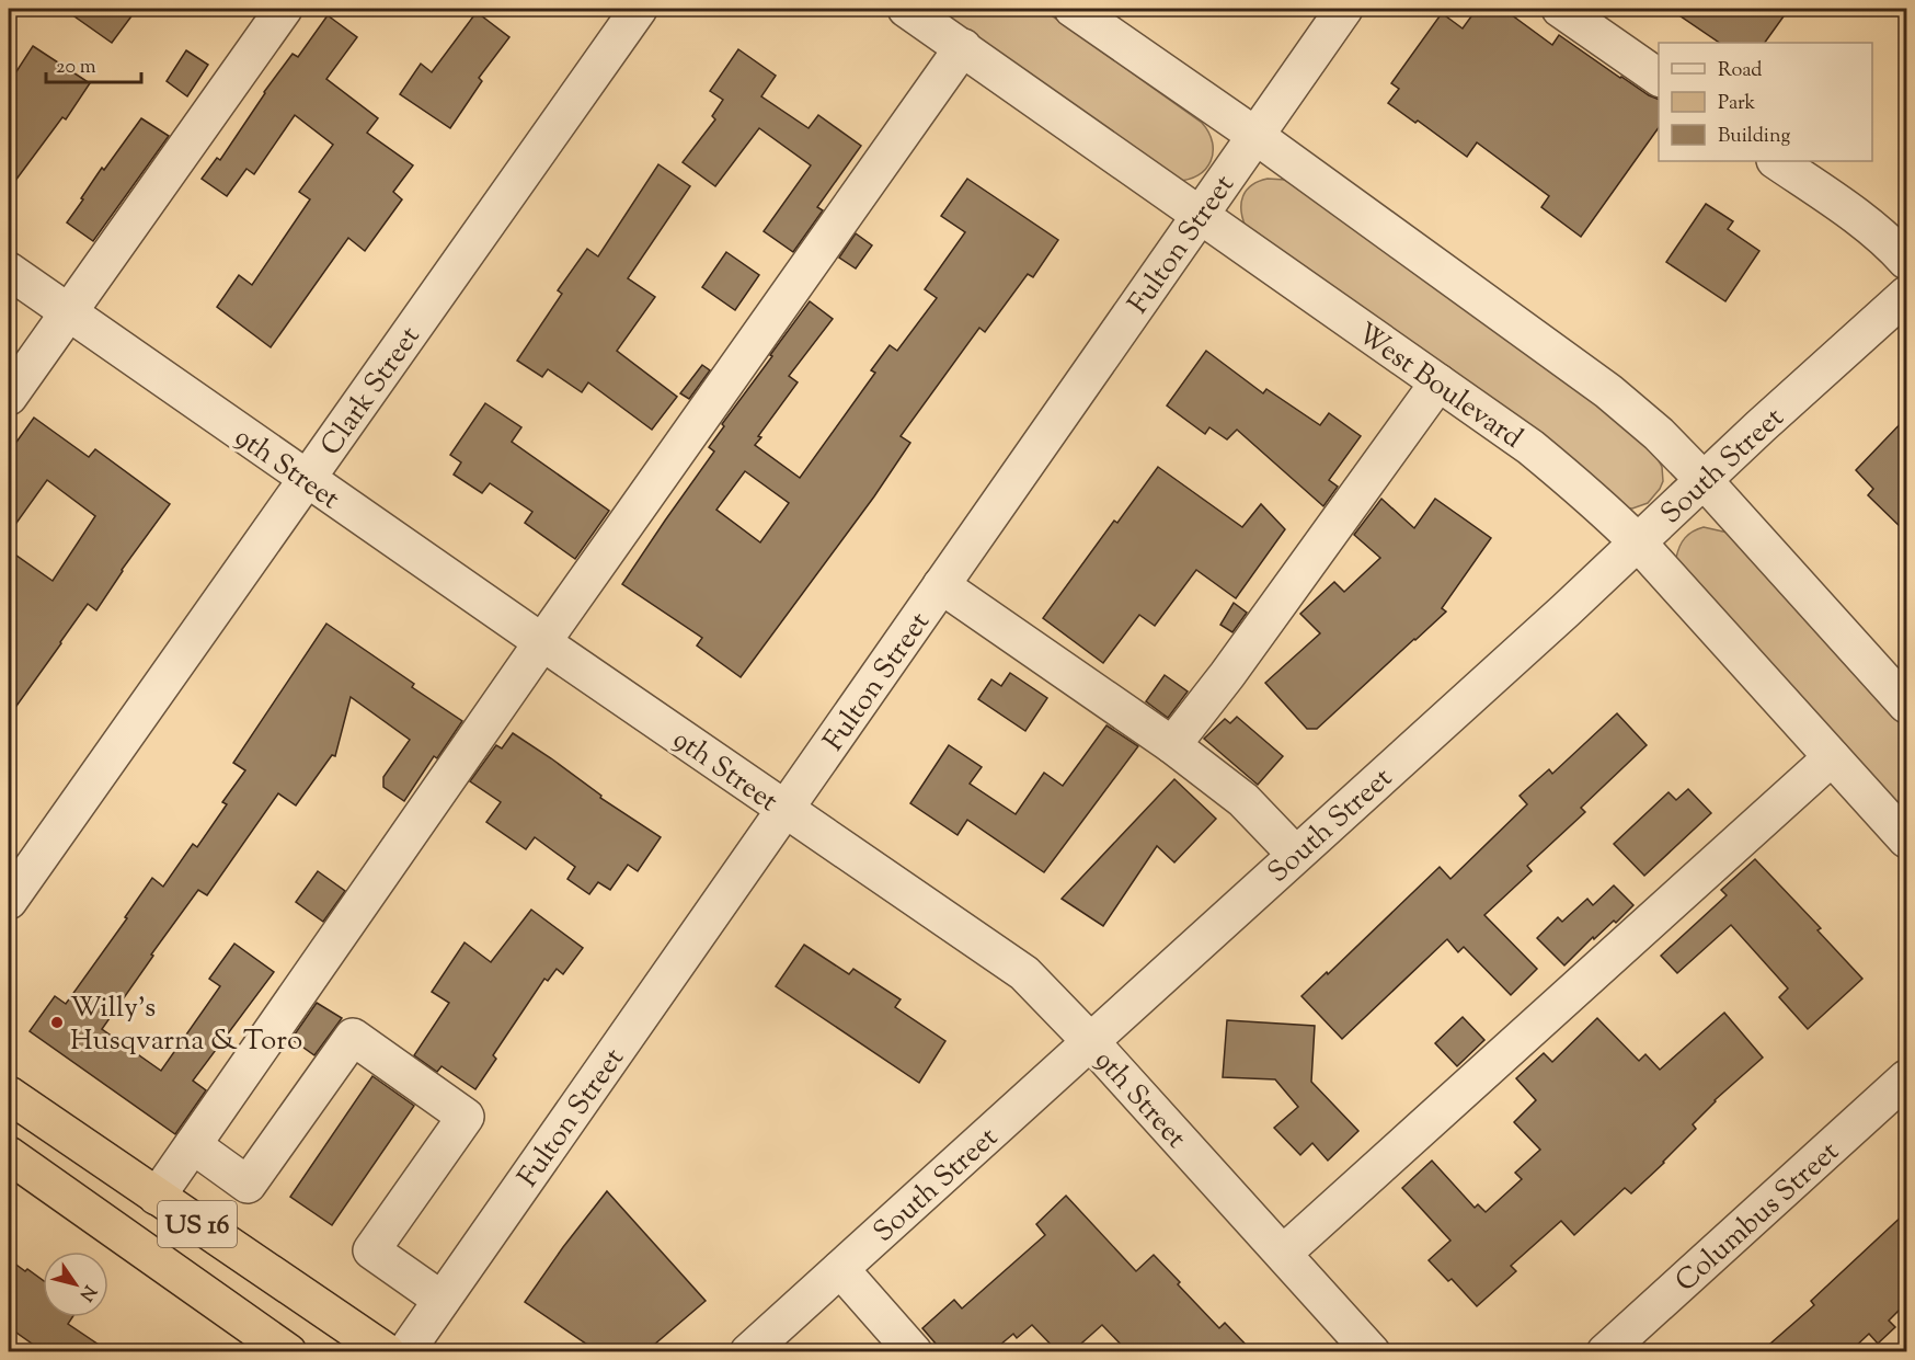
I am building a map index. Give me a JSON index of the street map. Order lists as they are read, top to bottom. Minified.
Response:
{"streets":{"highway":["US 16"],"street":["Fulton Street","West Boulevard","Clark Street","South Street","9th Street","Columbus Street"]},"crossings":[["Fulton Street","West Boulevard"],["Fulton Street","9th Street"],["West Boulevard","South Street"],["Clark Street","9th Street"],["South Street","9th Street"]],"places":["Willy's Husqvarna & Toro"],"legend":["Road","Park","Building"],"scale_bar":"20 m","north":"bottom right"}
